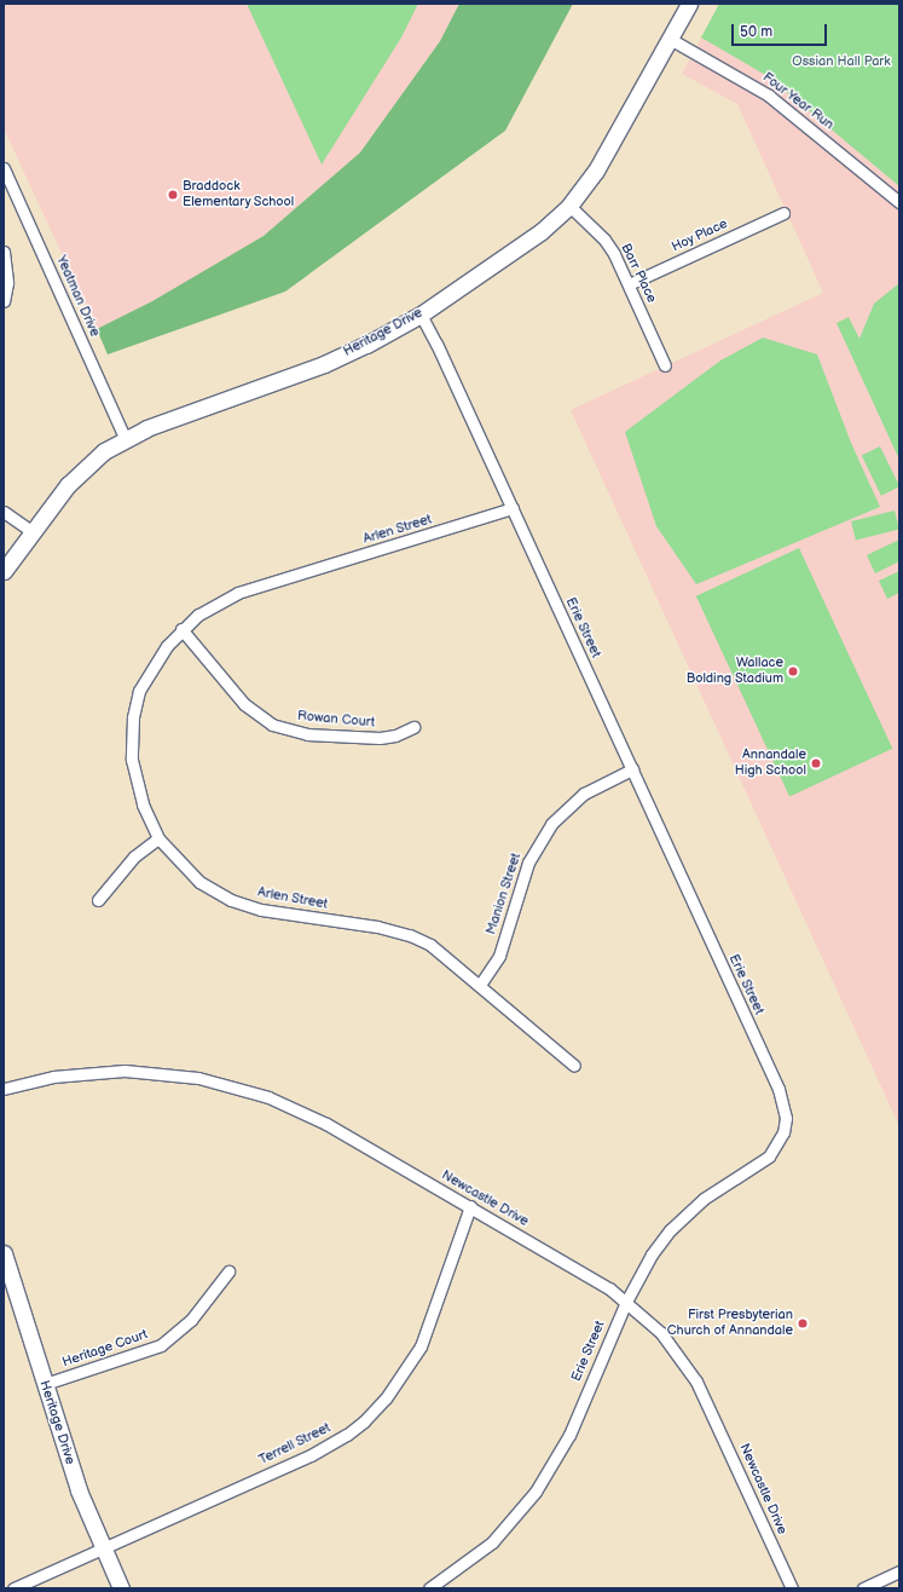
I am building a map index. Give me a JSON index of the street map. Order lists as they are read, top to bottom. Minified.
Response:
{"streets":{"street":["Four Year Run","Hoy Place","Barr Place","Yeatman Drive","Heritage Drive","Arlen Street","Erie Street","Rowan Court","Manion Street","Newcastle Drive","Heritage Court","Terrell Street"]},"crossings":[["Four Year Run","Heritage Drive"],["Hoy Place","Barr Place"],["Barr Place","Heritage Drive"],["Yeatman Drive","Heritage Drive"],["Heritage Drive","Erie Street"],["Heritage Drive","Heritage Court"],["Heritage Drive","Terrell Street"],["Arlen Street","Erie Street"],["Arlen Street","Rowan Court"],["Arlen Street","Manion Street"],["Erie Street","Manion Street"],["Erie Street","Newcastle Drive"],["Newcastle Drive","Terrell Street"]],"parks":["Ossian Hall Park"],"places":["Braddock Elementary School","Wallace Bolding Stadium","Annandale High School","First Presbyterian Church of Annandale"],"scale_bar":"50 m"}
